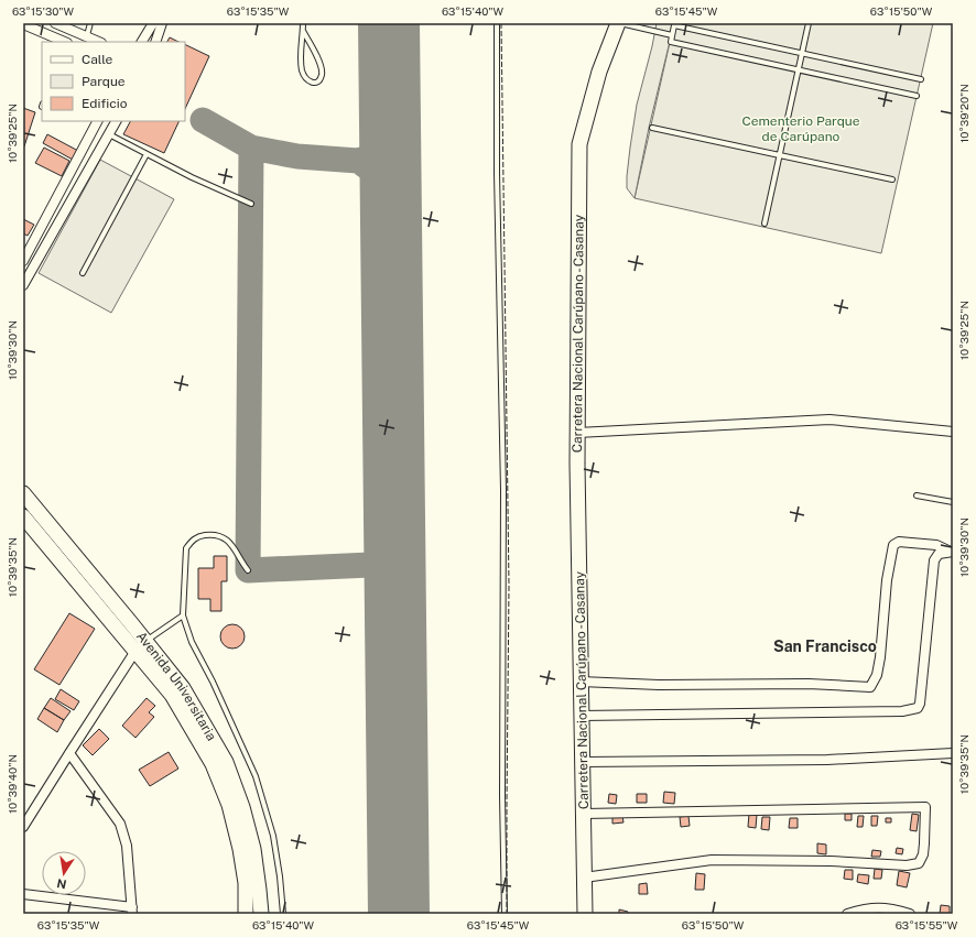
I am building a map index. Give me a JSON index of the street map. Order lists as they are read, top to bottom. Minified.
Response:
{"streets":{"highway":["Carretera Nacional Carúpano - Casanay","Avenida Universitaria"]},"districts":["San Francisco"],"parks":["Cementerio Parque de Carúpano"],"legend":["Calle","Parque","Edificio"],"north":"bottom","coordinates":["63°15'30\"W","63°15'35\"W","63°15'40\"W","63°15'45\"W","63°15'50\"W","10°39'20\"N","10°39'25\"N","10°39'30\"N","10°39'35\"N","10°39'40\"N","63°15'55\"W"]}
